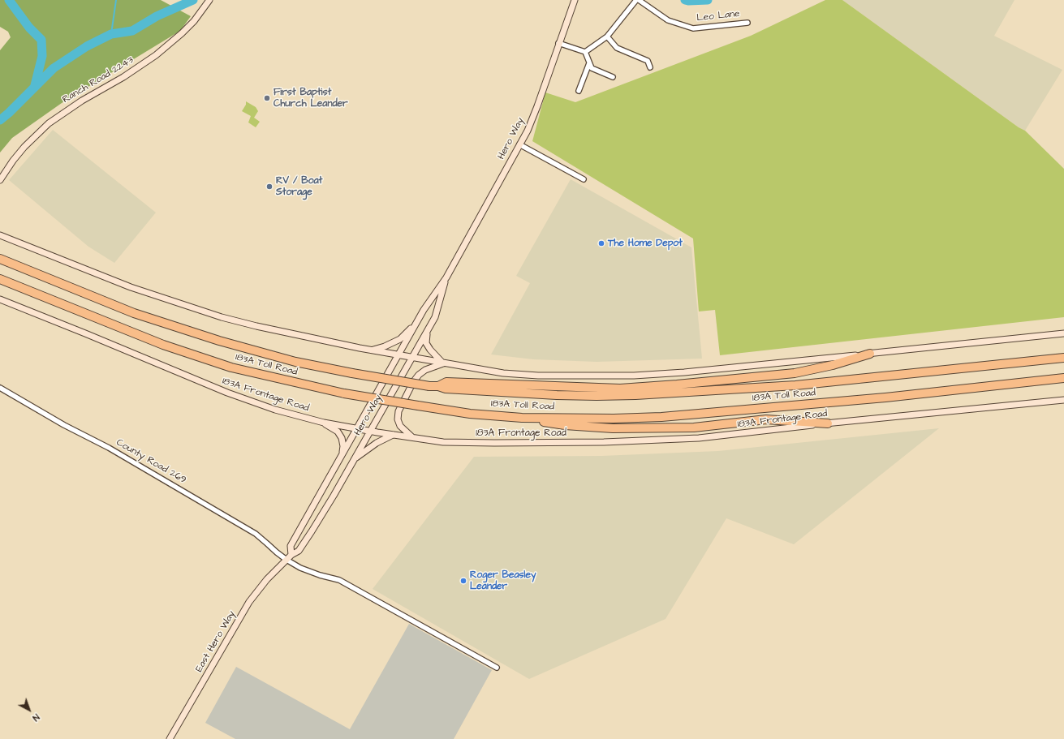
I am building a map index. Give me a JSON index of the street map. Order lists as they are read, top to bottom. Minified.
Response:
{"streets":{"highway":["183A Toll Road"],"main road":["Ranch Road 2243","Hero Way","183A Frontage Road","East Hero Way"],"street":["Leo Lane","County Road 269"]},"crossings":[["Hero Way","183A Frontage Road"],["Hero Way","County Road 269"],["Hero Way","East Hero Way"],["County Road 269","East Hero Way"]],"places":["First Baptist Church Leander","RV / Boat Storage","The Home Depot","Roger Beasley Leander"],"north":"bottom right"}
